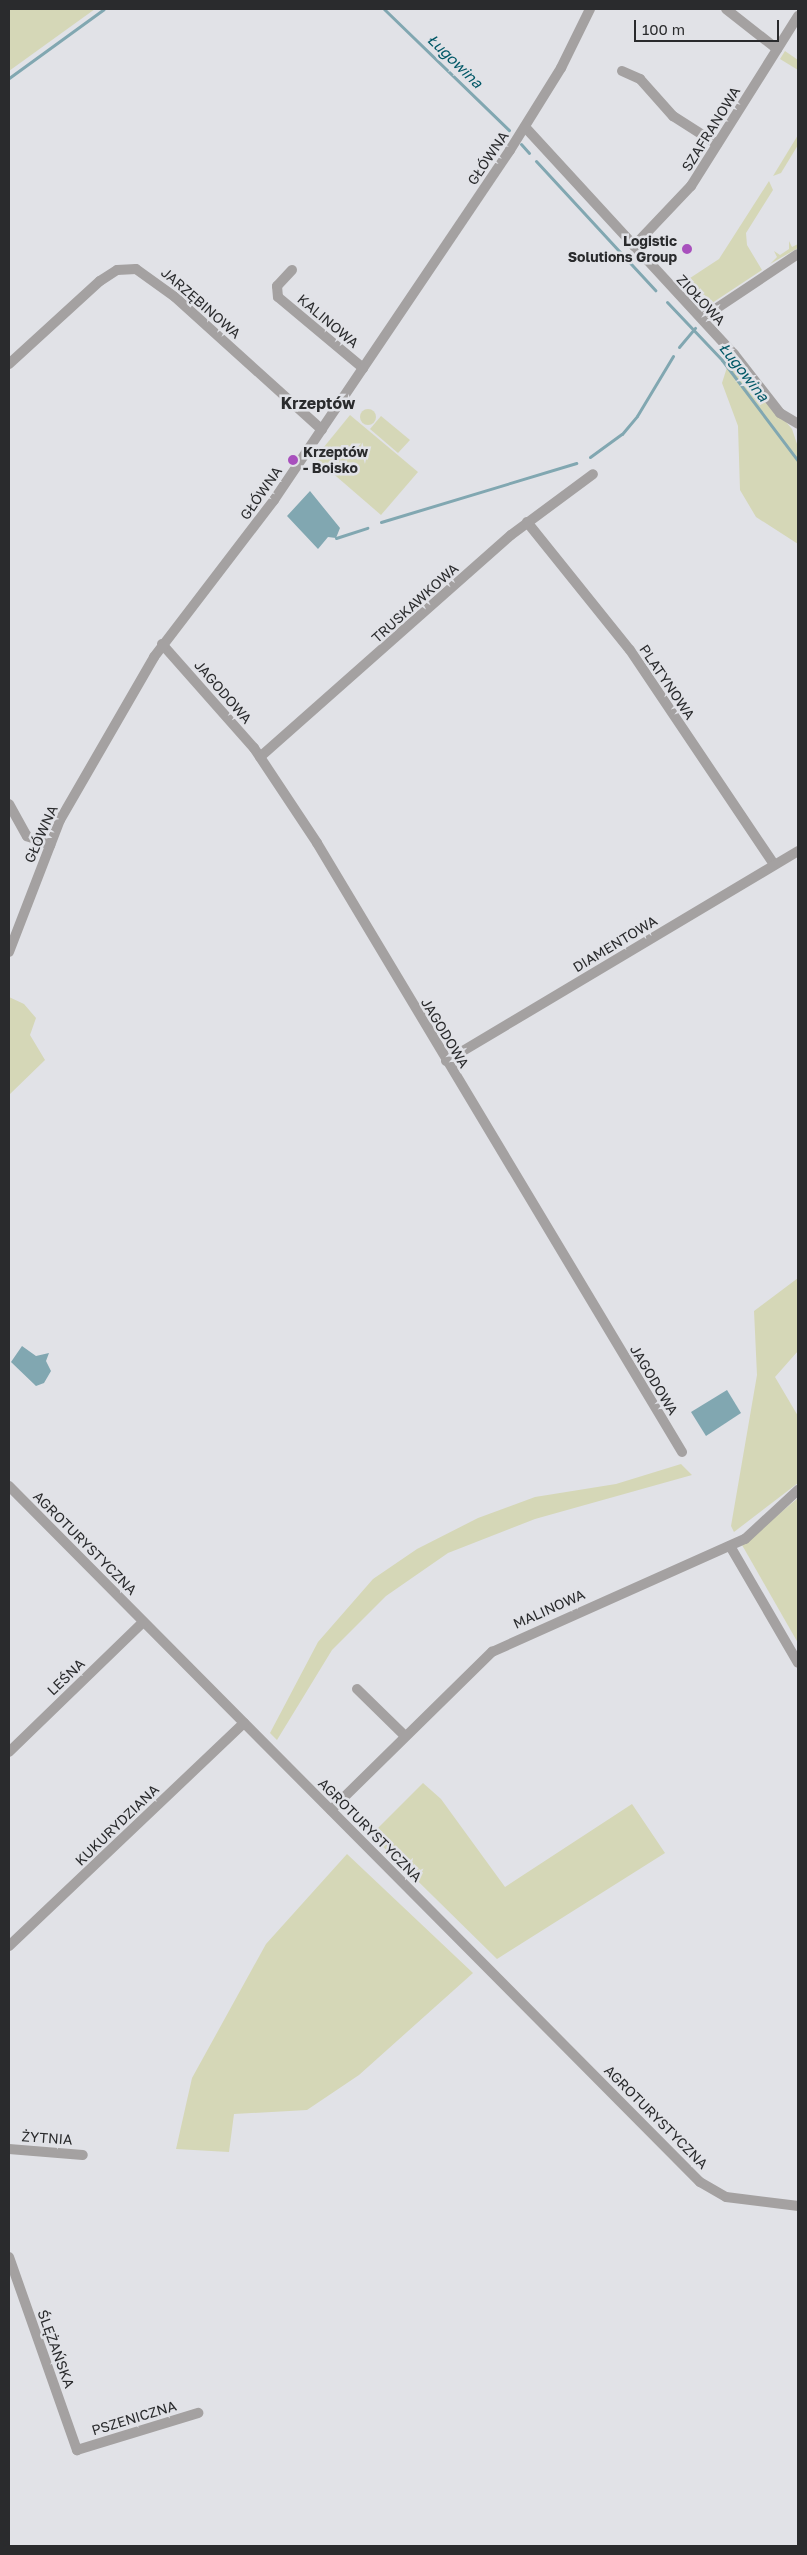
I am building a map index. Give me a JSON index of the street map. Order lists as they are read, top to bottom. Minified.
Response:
{"streets":{"street":["SZAFRANOWA","GŁÓWNA","ZIOŁOWA","JARZĘBINOWA","KALINOWA","TRUSKAWKOWA","PLATYNOWA","JAGODOWA","DIAMENTOWA","AGROTURYSTYCZNA","MALINOWA","LEŚNA","KUKURYDZIANA","ŻYTNIA","ŚLĘŻAŃSKA","PSZENICZNA"]},"crossings":[["SZAFRANOWA","ZIOŁOWA"],["GŁÓWNA","ZIOŁOWA"],["GŁÓWNA","JARZĘBINOWA"],["GŁÓWNA","KALINOWA"],["GŁÓWNA","JAGODOWA"],["TRUSKAWKOWA","PLATYNOWA"],["TRUSKAWKOWA","JAGODOWA"],["PLATYNOWA","DIAMENTOWA"],["JAGODOWA","DIAMENTOWA"],["AGROTURYSTYCZNA","MALINOWA"],["AGROTURYSTYCZNA","LEŚNA"],["AGROTURYSTYCZNA","KUKURYDZIANA"],["ŚLĘŻAŃSKA","PSZENICZNA"]],"districts":["Krzeptów"],"water":["Ługowina"],"places":["Logistic Solutions Group","Krzeptów - Boisko"],"scale_bar":"100 m"}
